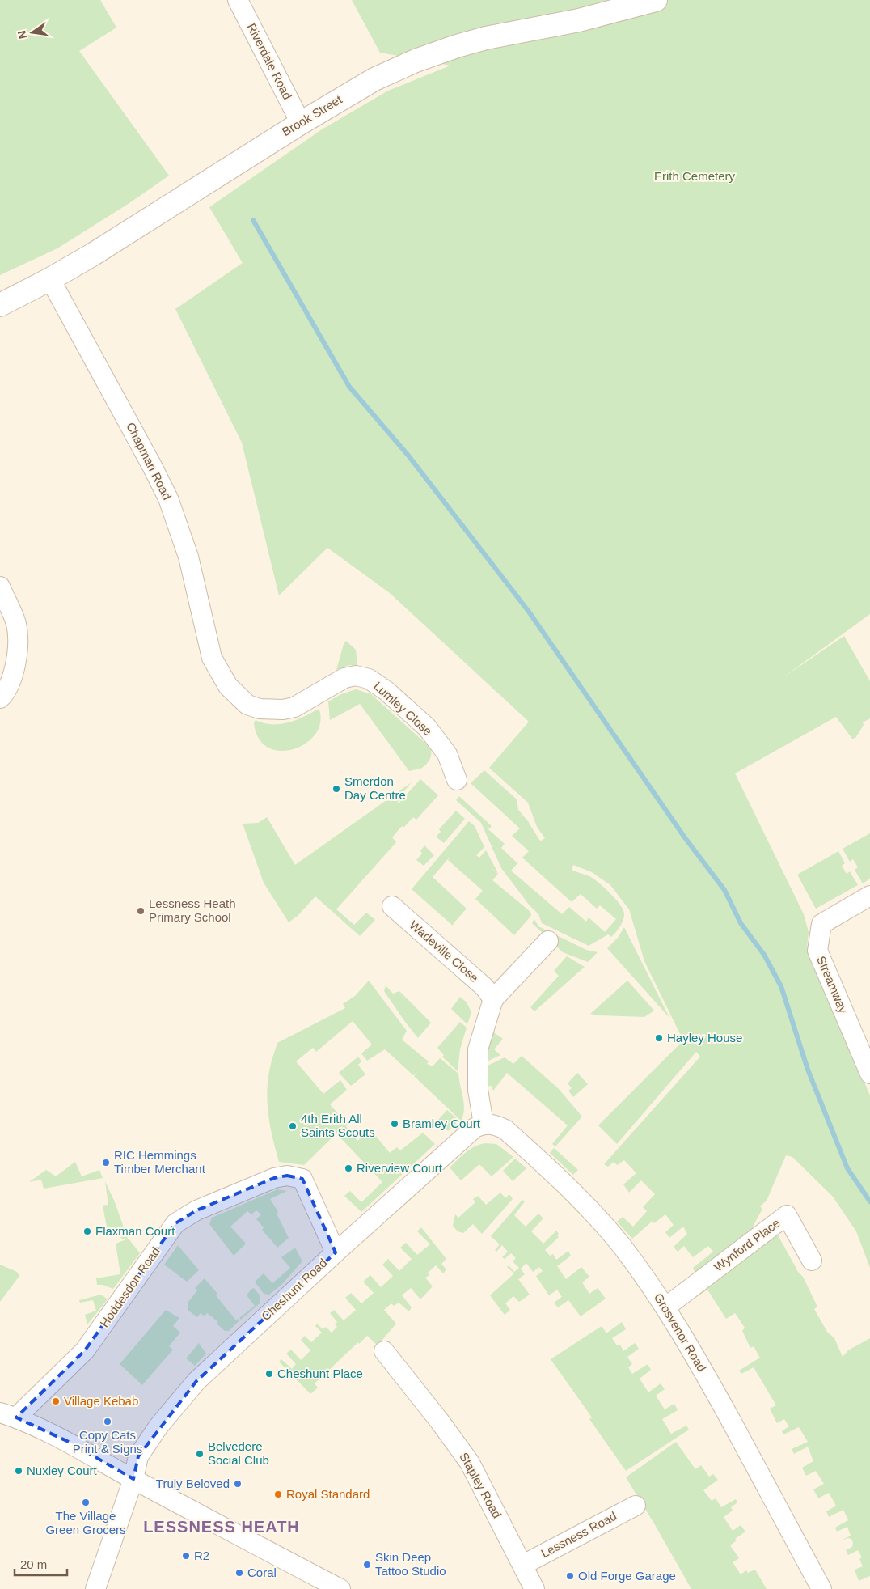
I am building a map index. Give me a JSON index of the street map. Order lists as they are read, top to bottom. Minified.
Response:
{"streets":{"street":["Riverdale Road","Brook Street","Chapman Road","Lumley Close","Wadeville Close","Streamway","Wynford Place","Hoddesdon Road","Cheshunt Road","Grosvenor Road","Stapley Road","Lessness Road"]},"crossings":[["Riverdale Road","Brook Street"],["Brook Street","Chapman Road"],["Chapman Road","Lumley Close"],["Wynford Place","Grosvenor Road"],["Hoddesdon Road","Cheshunt Road"],["Cheshunt Road","Grosvenor Road"],["Stapley Road","Lessness Road"]],"districts":["LESSNESS HEATH"],"parks":["Erith Cemetery"],"places":["Smerdon Day Centre","Lessness Heath Primary School","Hayley House","Bramley Court","4th Erith All Saints Scouts","RIC Hemmings Timber Merchant","Riverview Court","Flaxman Court","Cheshunt Place","Village Kebab","Copy Cats Print & Signs","Belvedere Social Club","Nuxley Court","Truly Beloved","Royal Standard","The Village Green Grocers","R2","Skin Deep Tattoo Studio","Coral","Old Forge Garage"],"scale_bar":"20 m","north":"left"}
